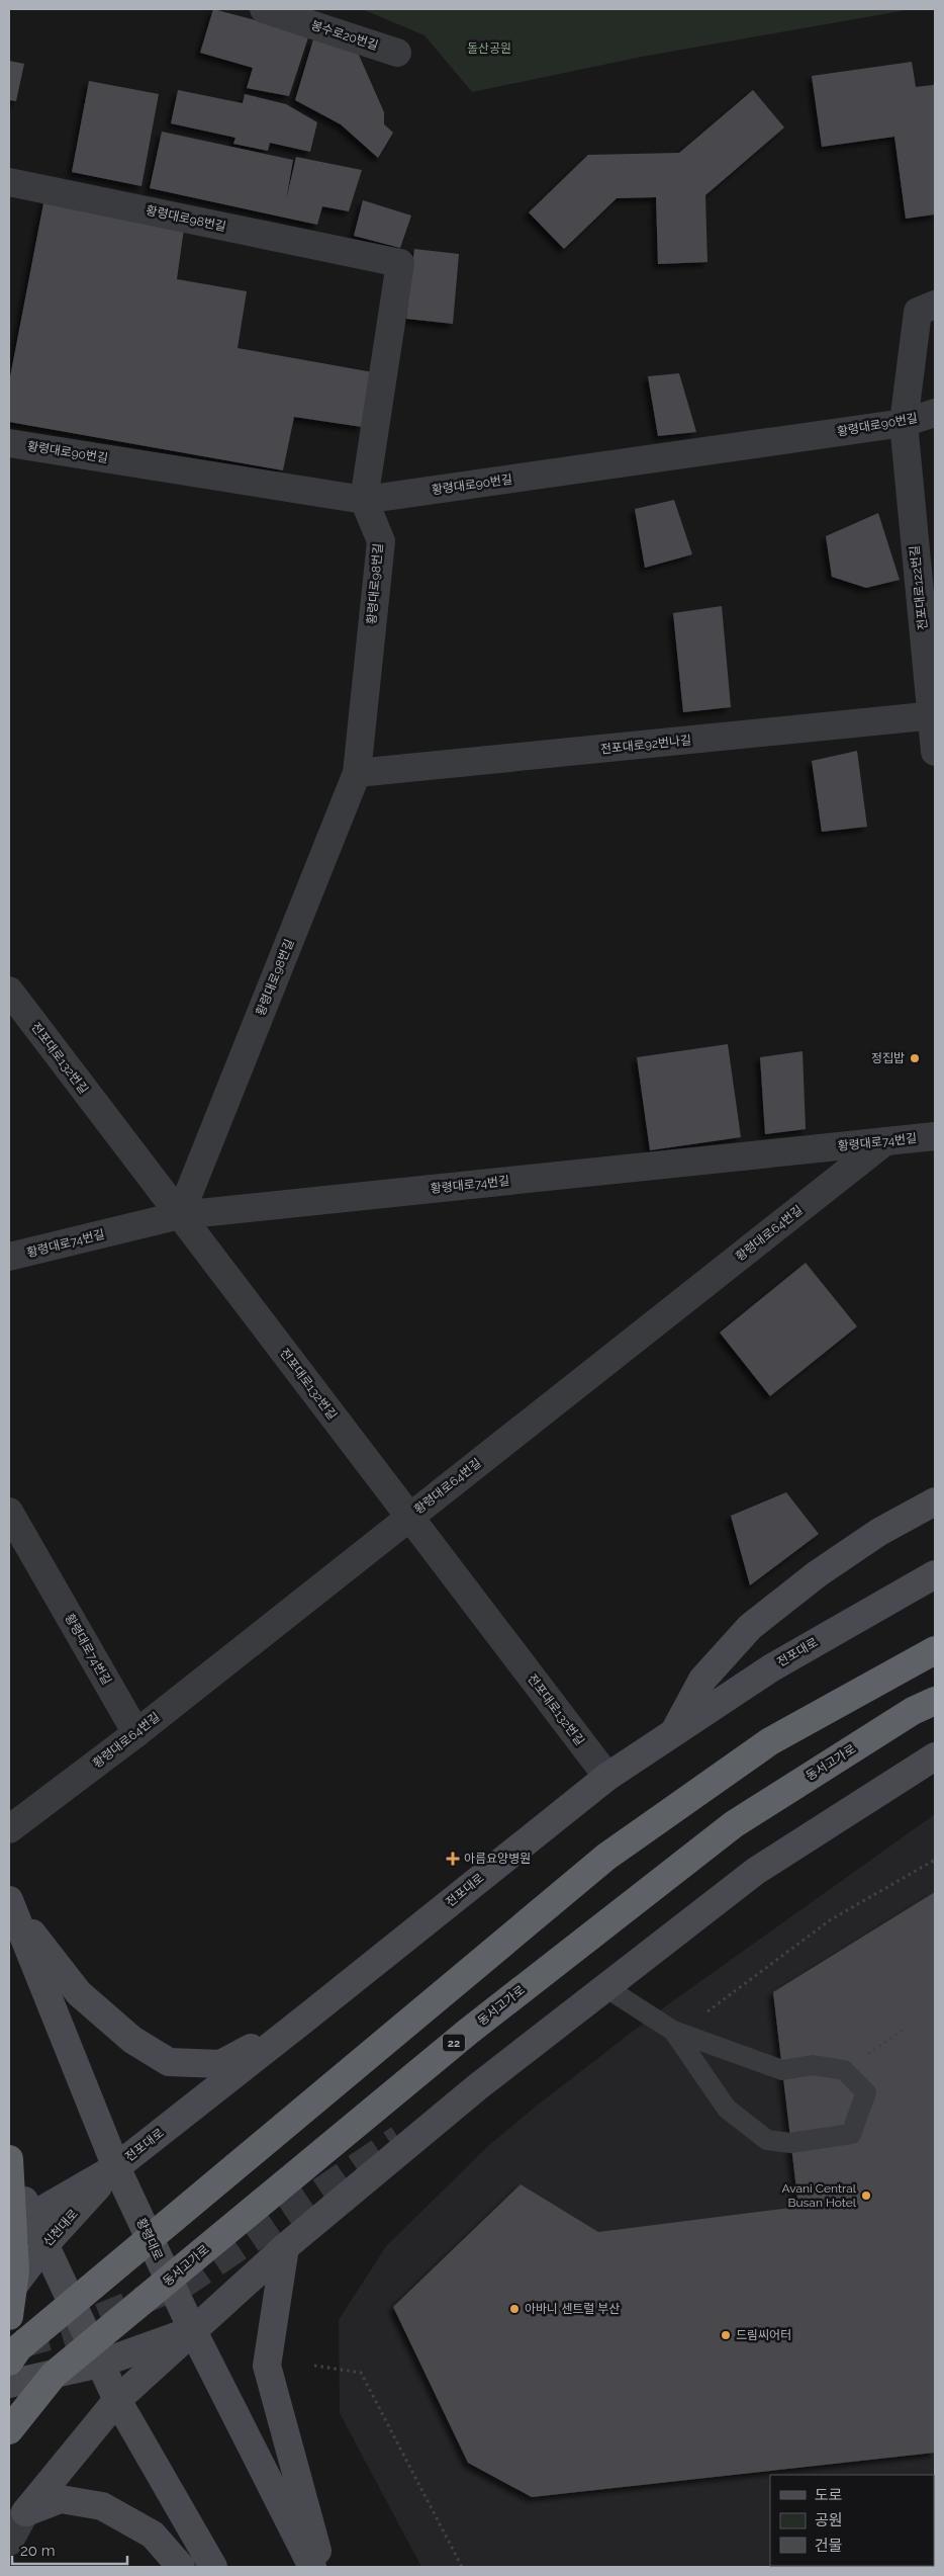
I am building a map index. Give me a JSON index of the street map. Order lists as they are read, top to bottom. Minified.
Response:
{"streets":{"highway":["동서고가로","22"],"main road":["전포대로","신천대로","황령대로"],"street":["봉수로20번길","황령대로98번길","황령대로90번길","전포대로122번길","전포대로92번나길","전포대로132번길","황령대로74번길","황령대로64번길"]},"crossings":[["황령대로98번길","황령대로90번길"],["황령대로98번길","전포대로92번나길"],["황령대로98번길","전포대로132번길"],["황령대로98번길","황령대로74번길"],["황령대로90번길","전포대로122번길"],["전포대로122번길","전포대로92번나길"],["전포대로132번길","황령대로74번길"],["전포대로132번길","황령대로64번길"],["전포대로132번길","전포대로"],["황령대로74번길","황령대로64번길"],["전포대로","신천대로"],["전포대로","황령대로"],["신천대로","황령대로"]],"parks":["돌산공원"],"places":{"other":["정집밥","Avani Central Busan Hotel","아바니 센트럴 부산","드림씨어터"],"health":["아름요양병원"]},"legend":["도로","공원","건물"],"scale_bar":"20 m"}
